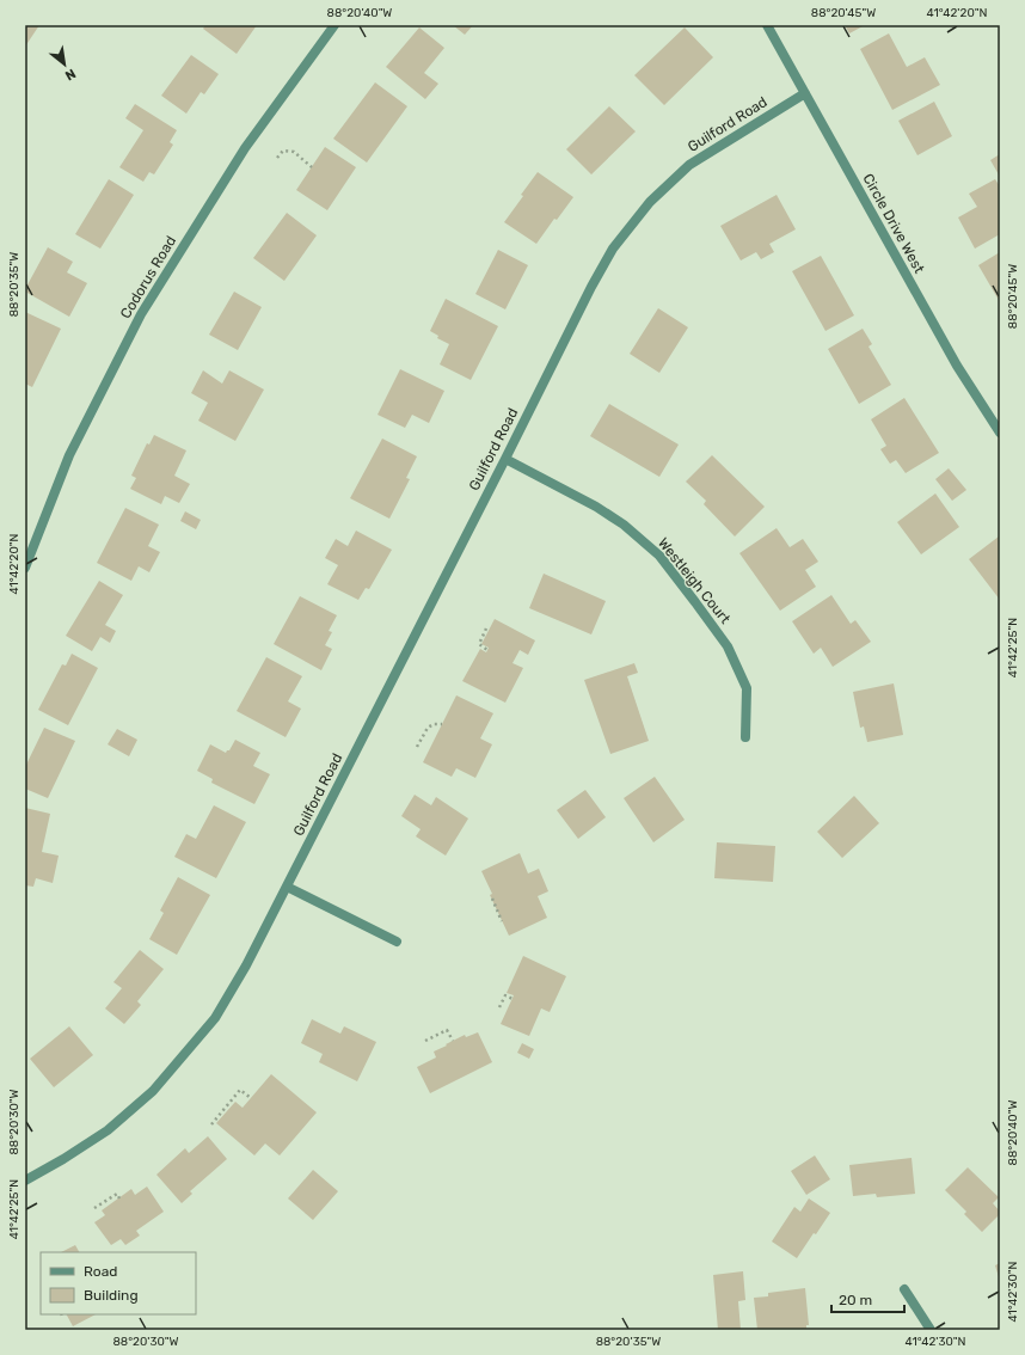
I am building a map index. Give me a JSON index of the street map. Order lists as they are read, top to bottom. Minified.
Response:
{"streets":{"street":["Guilford Road","Circle Drive West","Codorus Road","Westleigh Court"]},"crossings":[["Guilford Road","Circle Drive West"],["Guilford Road","Westleigh Court"]],"legend":["Road","Building"],"scale_bar":"20 m","north":"bottom right","coordinates":["88°20'40\"W","88°20'45\"W","41°42'20\"N","88°20'35\"W","41°42'25\"N","88°20'30\"W","41°42'30\"N"]}
